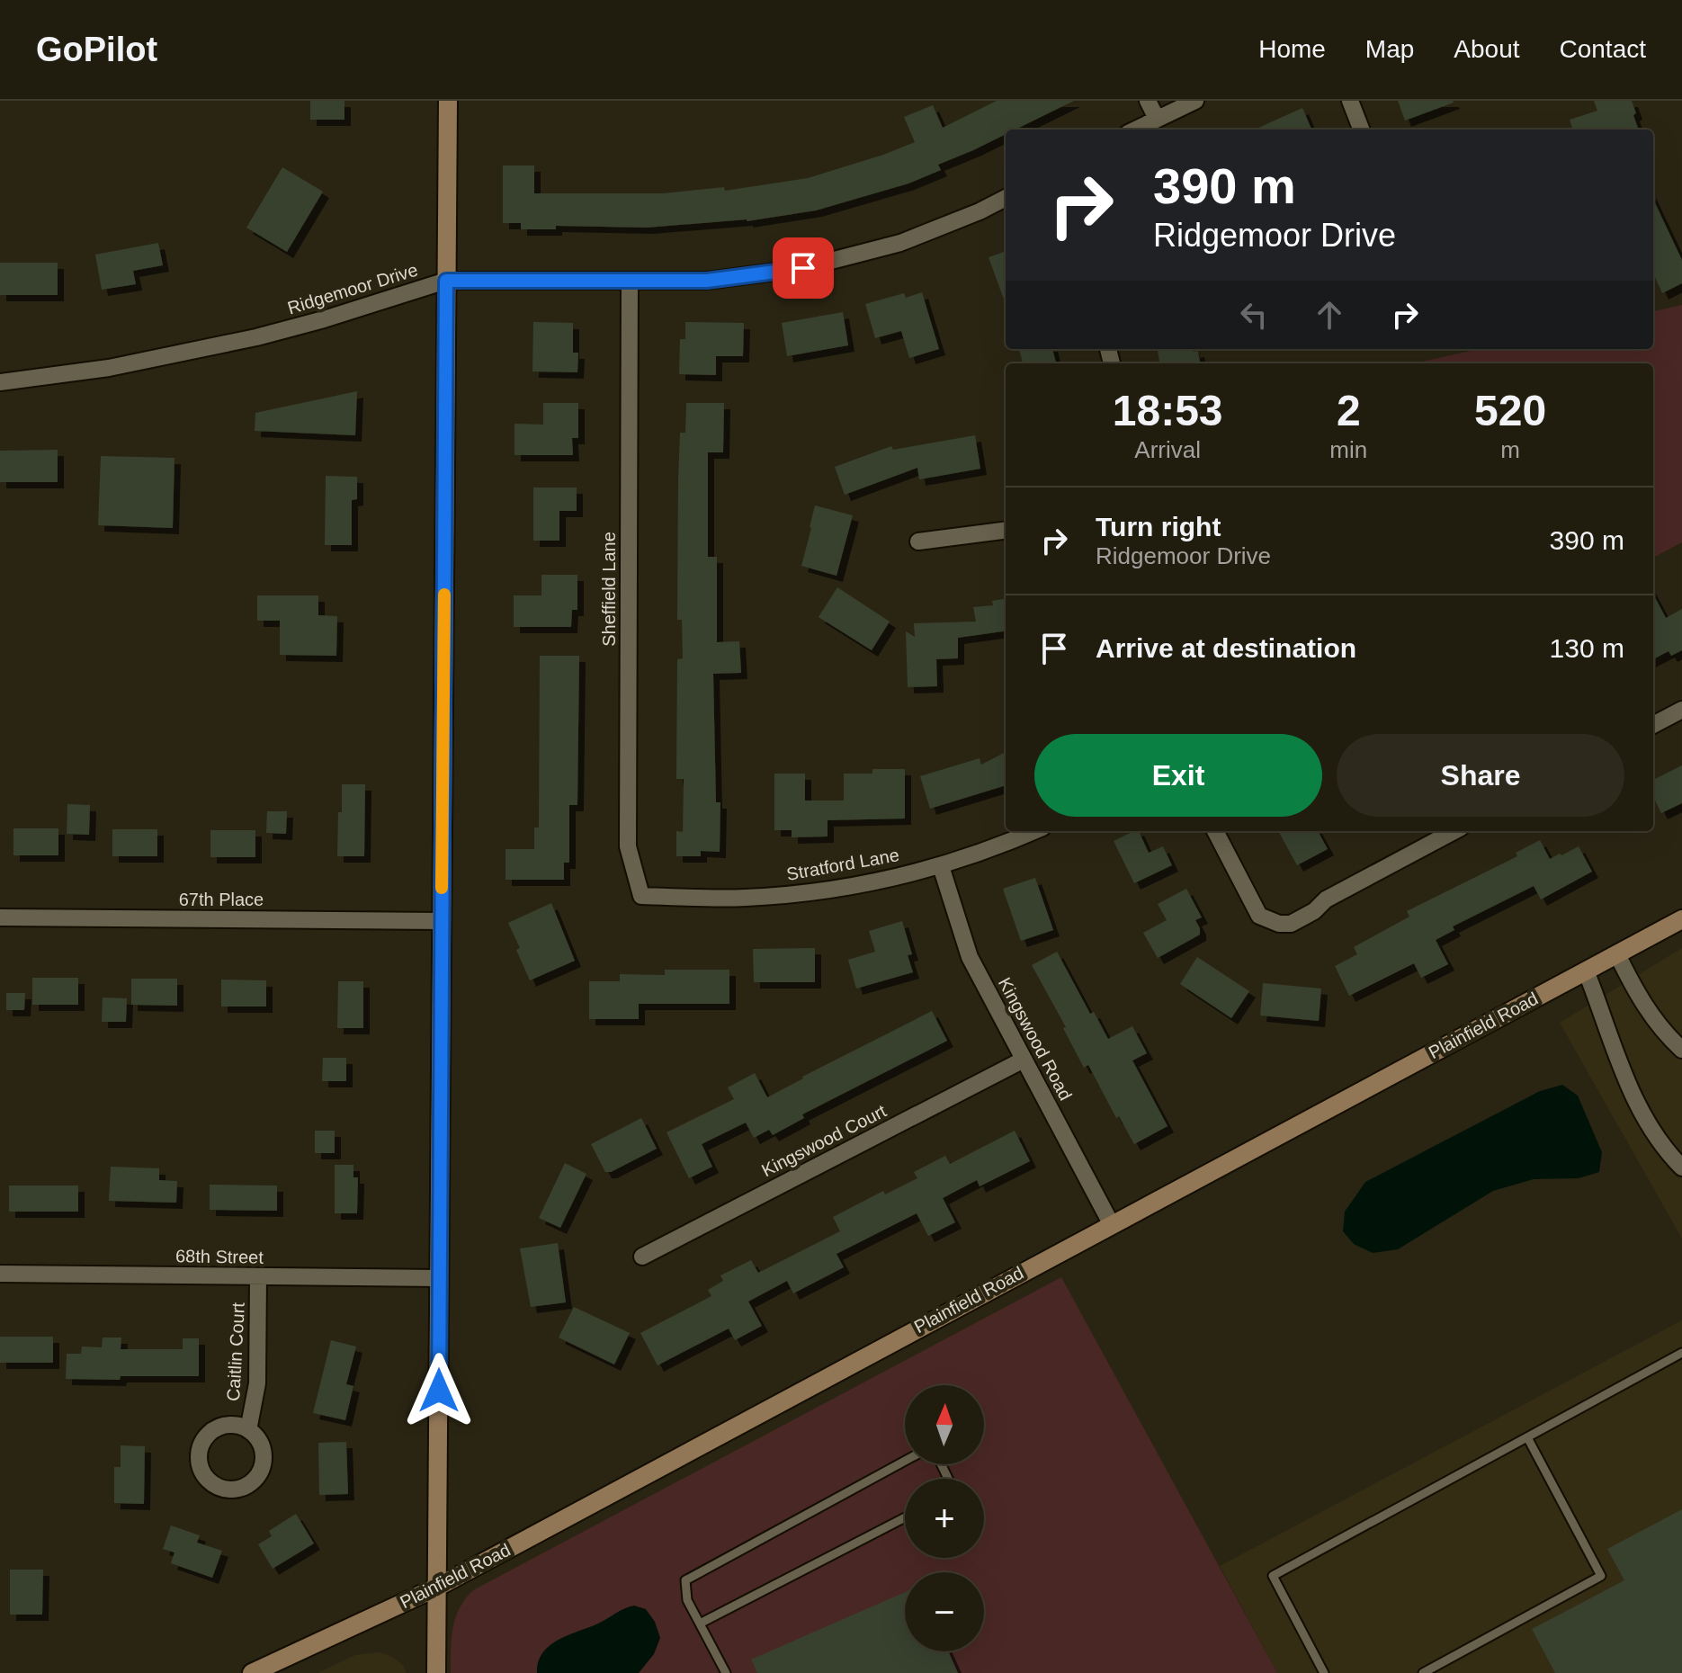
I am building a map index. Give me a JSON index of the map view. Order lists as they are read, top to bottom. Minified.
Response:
{"streets":{"main road":["Plainfield Road"],"street":["Ridgemoor Drive","Sheffield Lane","Stratford Lane","67th Place","Kingswood Road","Kingswood Court","68th Street","Caitlin Court"]},"crossings":[["Ridgemoor Drive","Sheffield Lane"],["Sheffield Lane","Stratford Lane"],["Stratford Lane","Kingswood Road"],["Plainfield Road","Kingswood Road"],["Kingswood Road","Kingswood Court"],["68th Street","Caitlin Court"]],"north":"top","page":{"header":"GoPilot","nav":["Home","Map","About","Contact"],"turn":["390 m","Ridgemoor Drive"],"eta":["18:53","Arrival","2","min","520","m"],"list":[{"name":"Turn right","note":"Ridgemoor Drive","value":"390 m"},{"name":"Arrive at destination","value":"130 m"}],"buttons":["Exit","Share"],"map_buttons":["+","−"]}}
